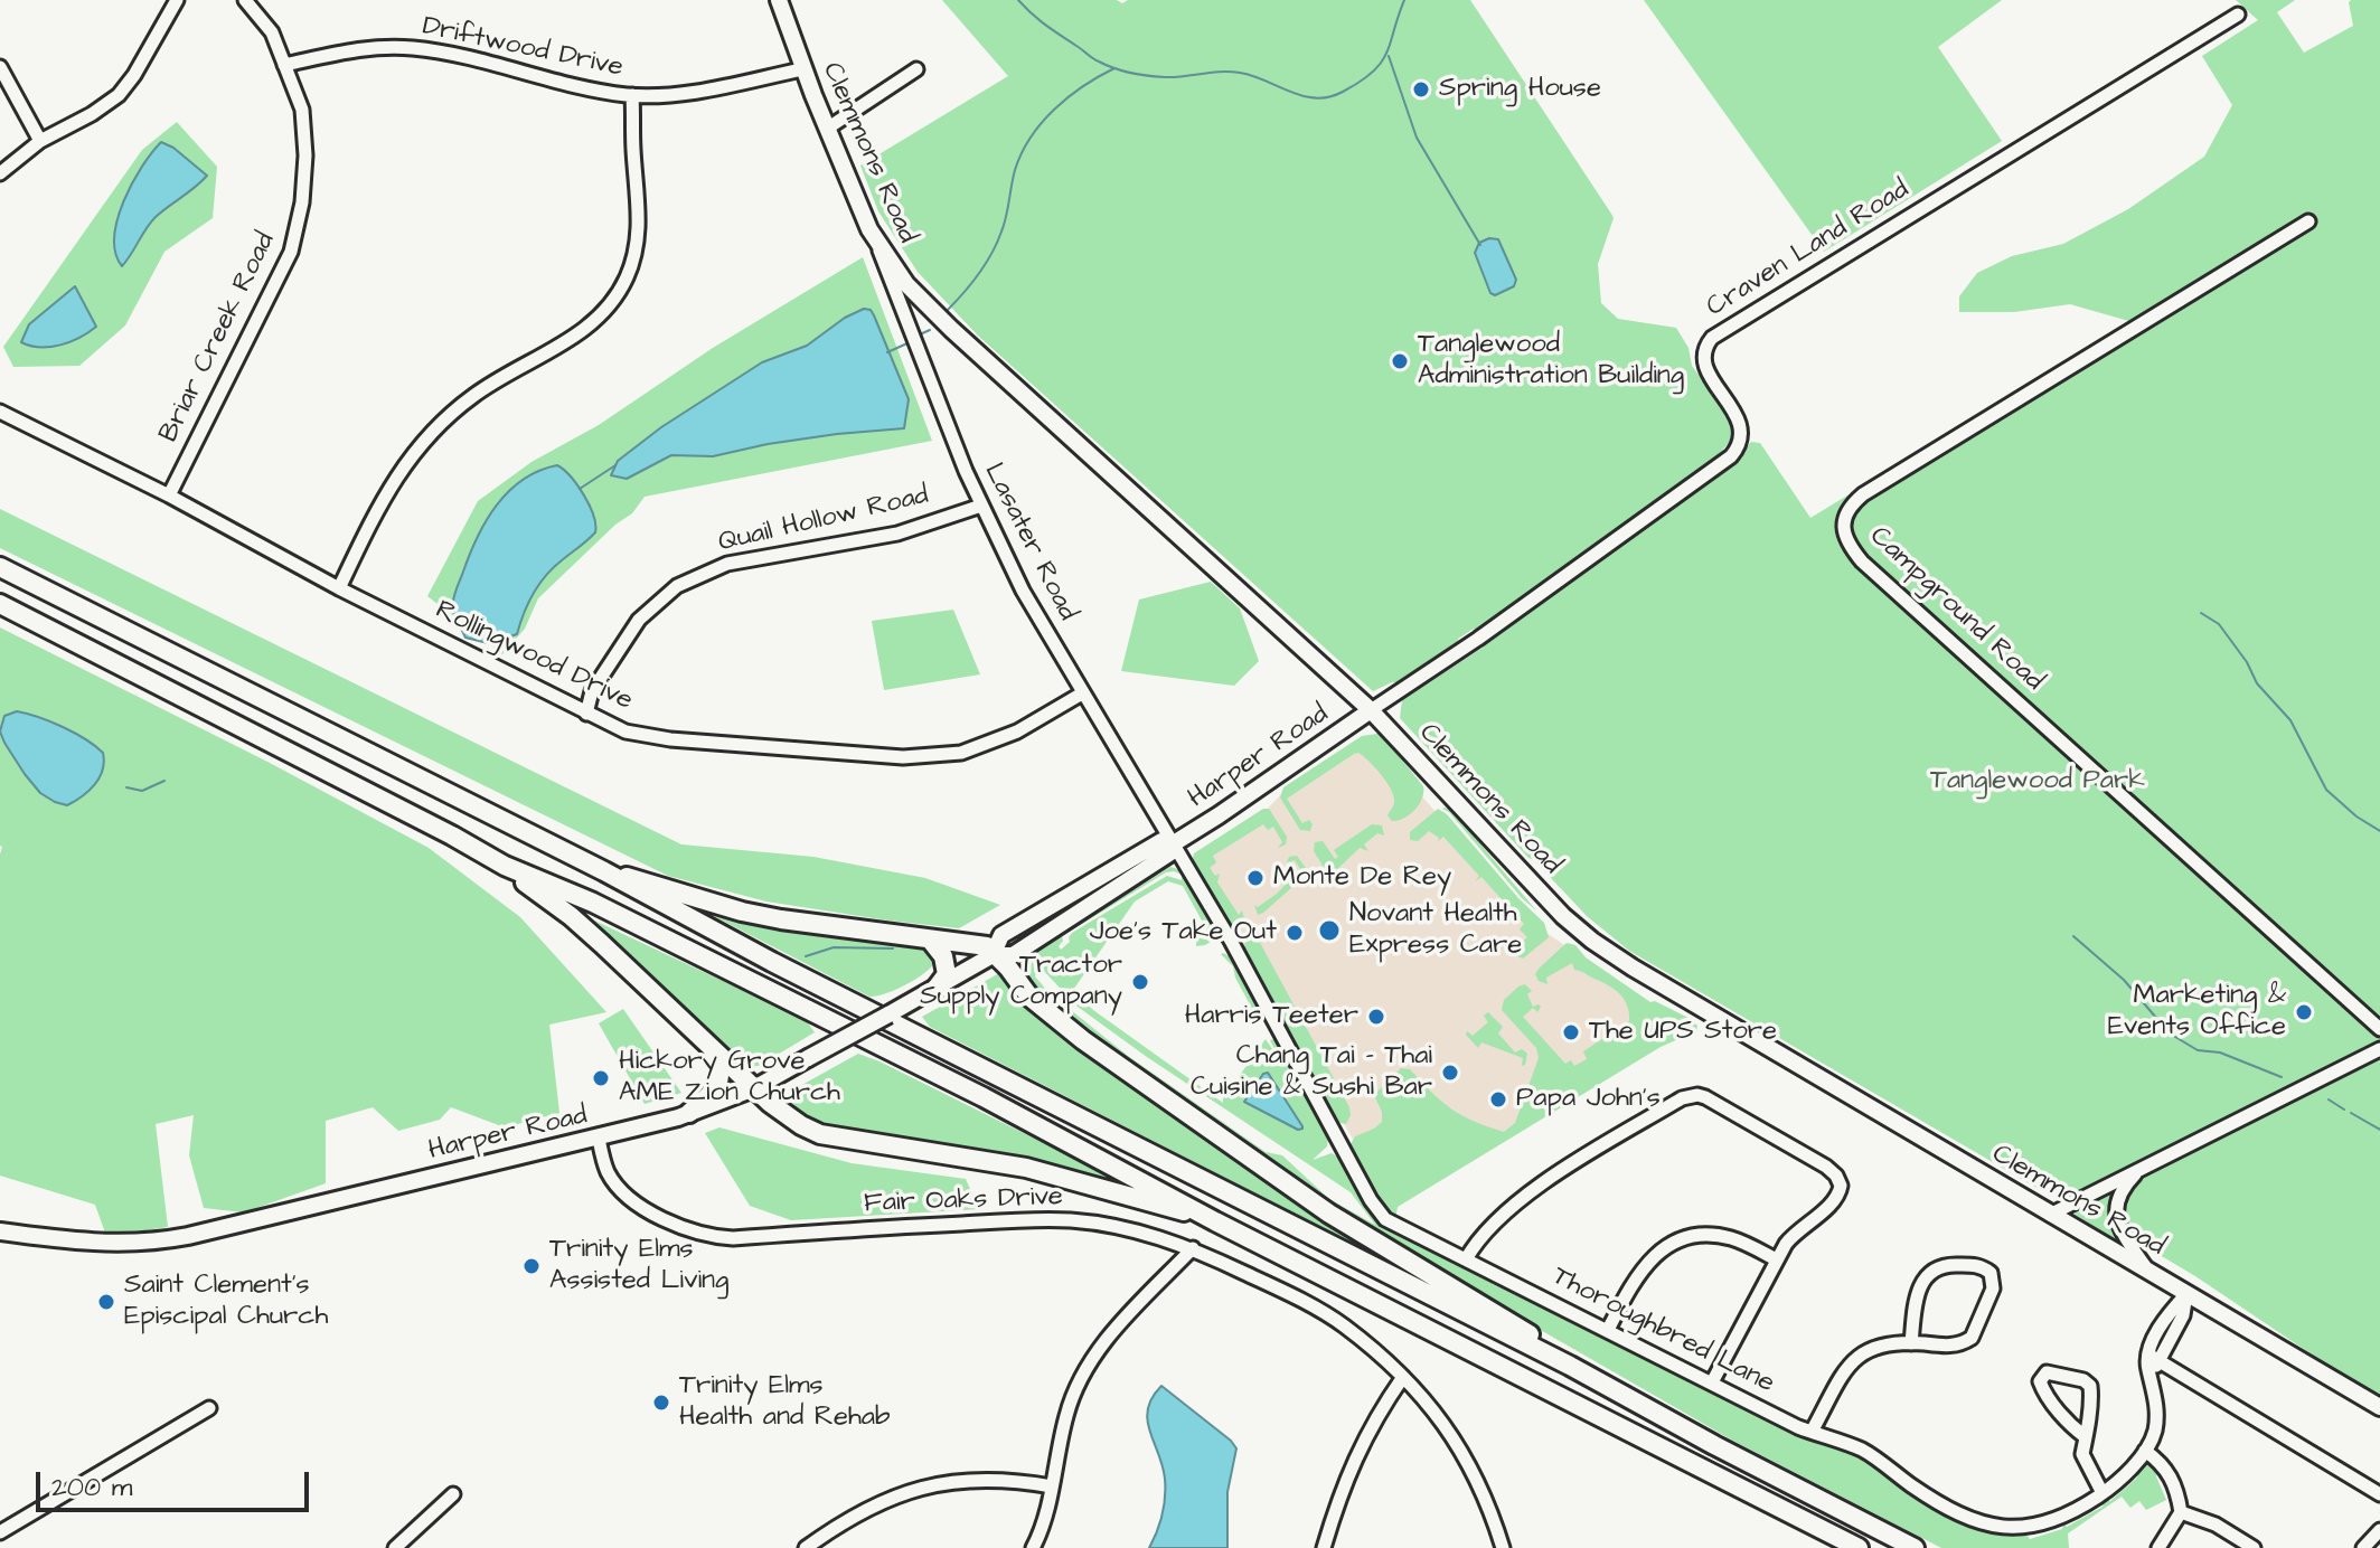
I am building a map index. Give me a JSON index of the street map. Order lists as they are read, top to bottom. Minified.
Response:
{"streets":{"main road":["Clemmons Road","Harper Road"],"street":["Driftwood Drive","Craven Land Road","Briar Creek Road","Quail Hollow Road","Lasater Road","Campground Road","Rollingwood Drive","Fair Oaks Drive","Thoroughbred Lane"]},"crossings":[["Driftwood Drive","Clemmons Road"],["Driftwood Drive","Briar Creek Road"],["Clemmons Road","Craven Land Road"],["Clemmons Road","Lasater Road"],["Clemmons Road","Harper Road"],["Craven Land Road","Harper Road"],["Briar Creek Road","Rollingwood Drive"],["Quail Hollow Road","Lasater Road"],["Quail Hollow Road","Rollingwood Drive"],["Lasater Road","Rollingwood Drive"],["Lasater Road","Harper Road"],["Lasater Road","Thoroughbred Lane"],["Harper Road","Fair Oaks Drive"],["Harper Road","Thoroughbred Lane"]],"parks":["Tanglewood Park"],"places":["Spring House","Tanglewood Administration Building","Monte De Rey","Novant Health Express Care","Joe's Take Out","Tractor Supply Company","Marketing & Events Office","Harris Teeter","The UPS Store","Chang Tai - Thai Cuisine & Sushi Bar","Hickory Grove AME Zion Church","Papa John's","Trinity Elms Assisted Living","Saint Clement's Episcipal Church","Trinity Elms Health and Rehab"],"scale_bar":"200 m"}
